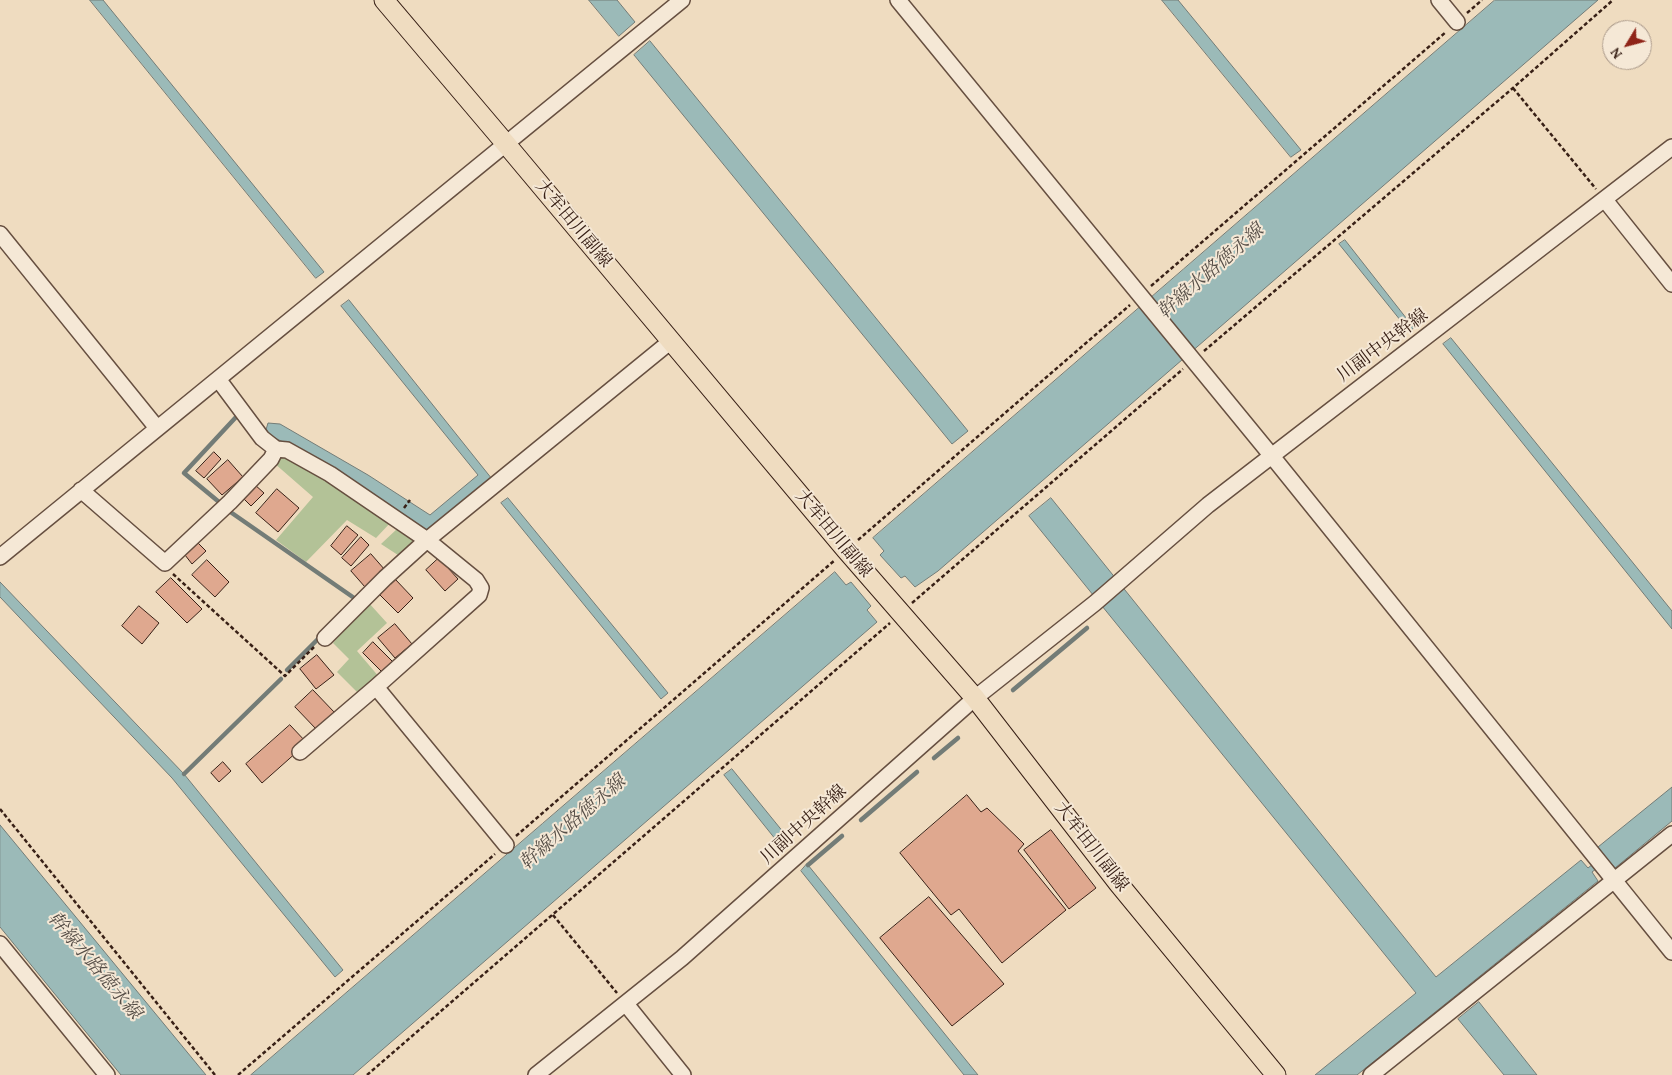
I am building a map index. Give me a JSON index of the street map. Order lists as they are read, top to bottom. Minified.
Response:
{"streets":{"main road":["大牟田川副線"],"street":["川副中央幹線"]},"crossings":[["大牟田川副線","川副中央幹線"]],"water":["幹線水路徳永線"],"north":"bottom left"}
